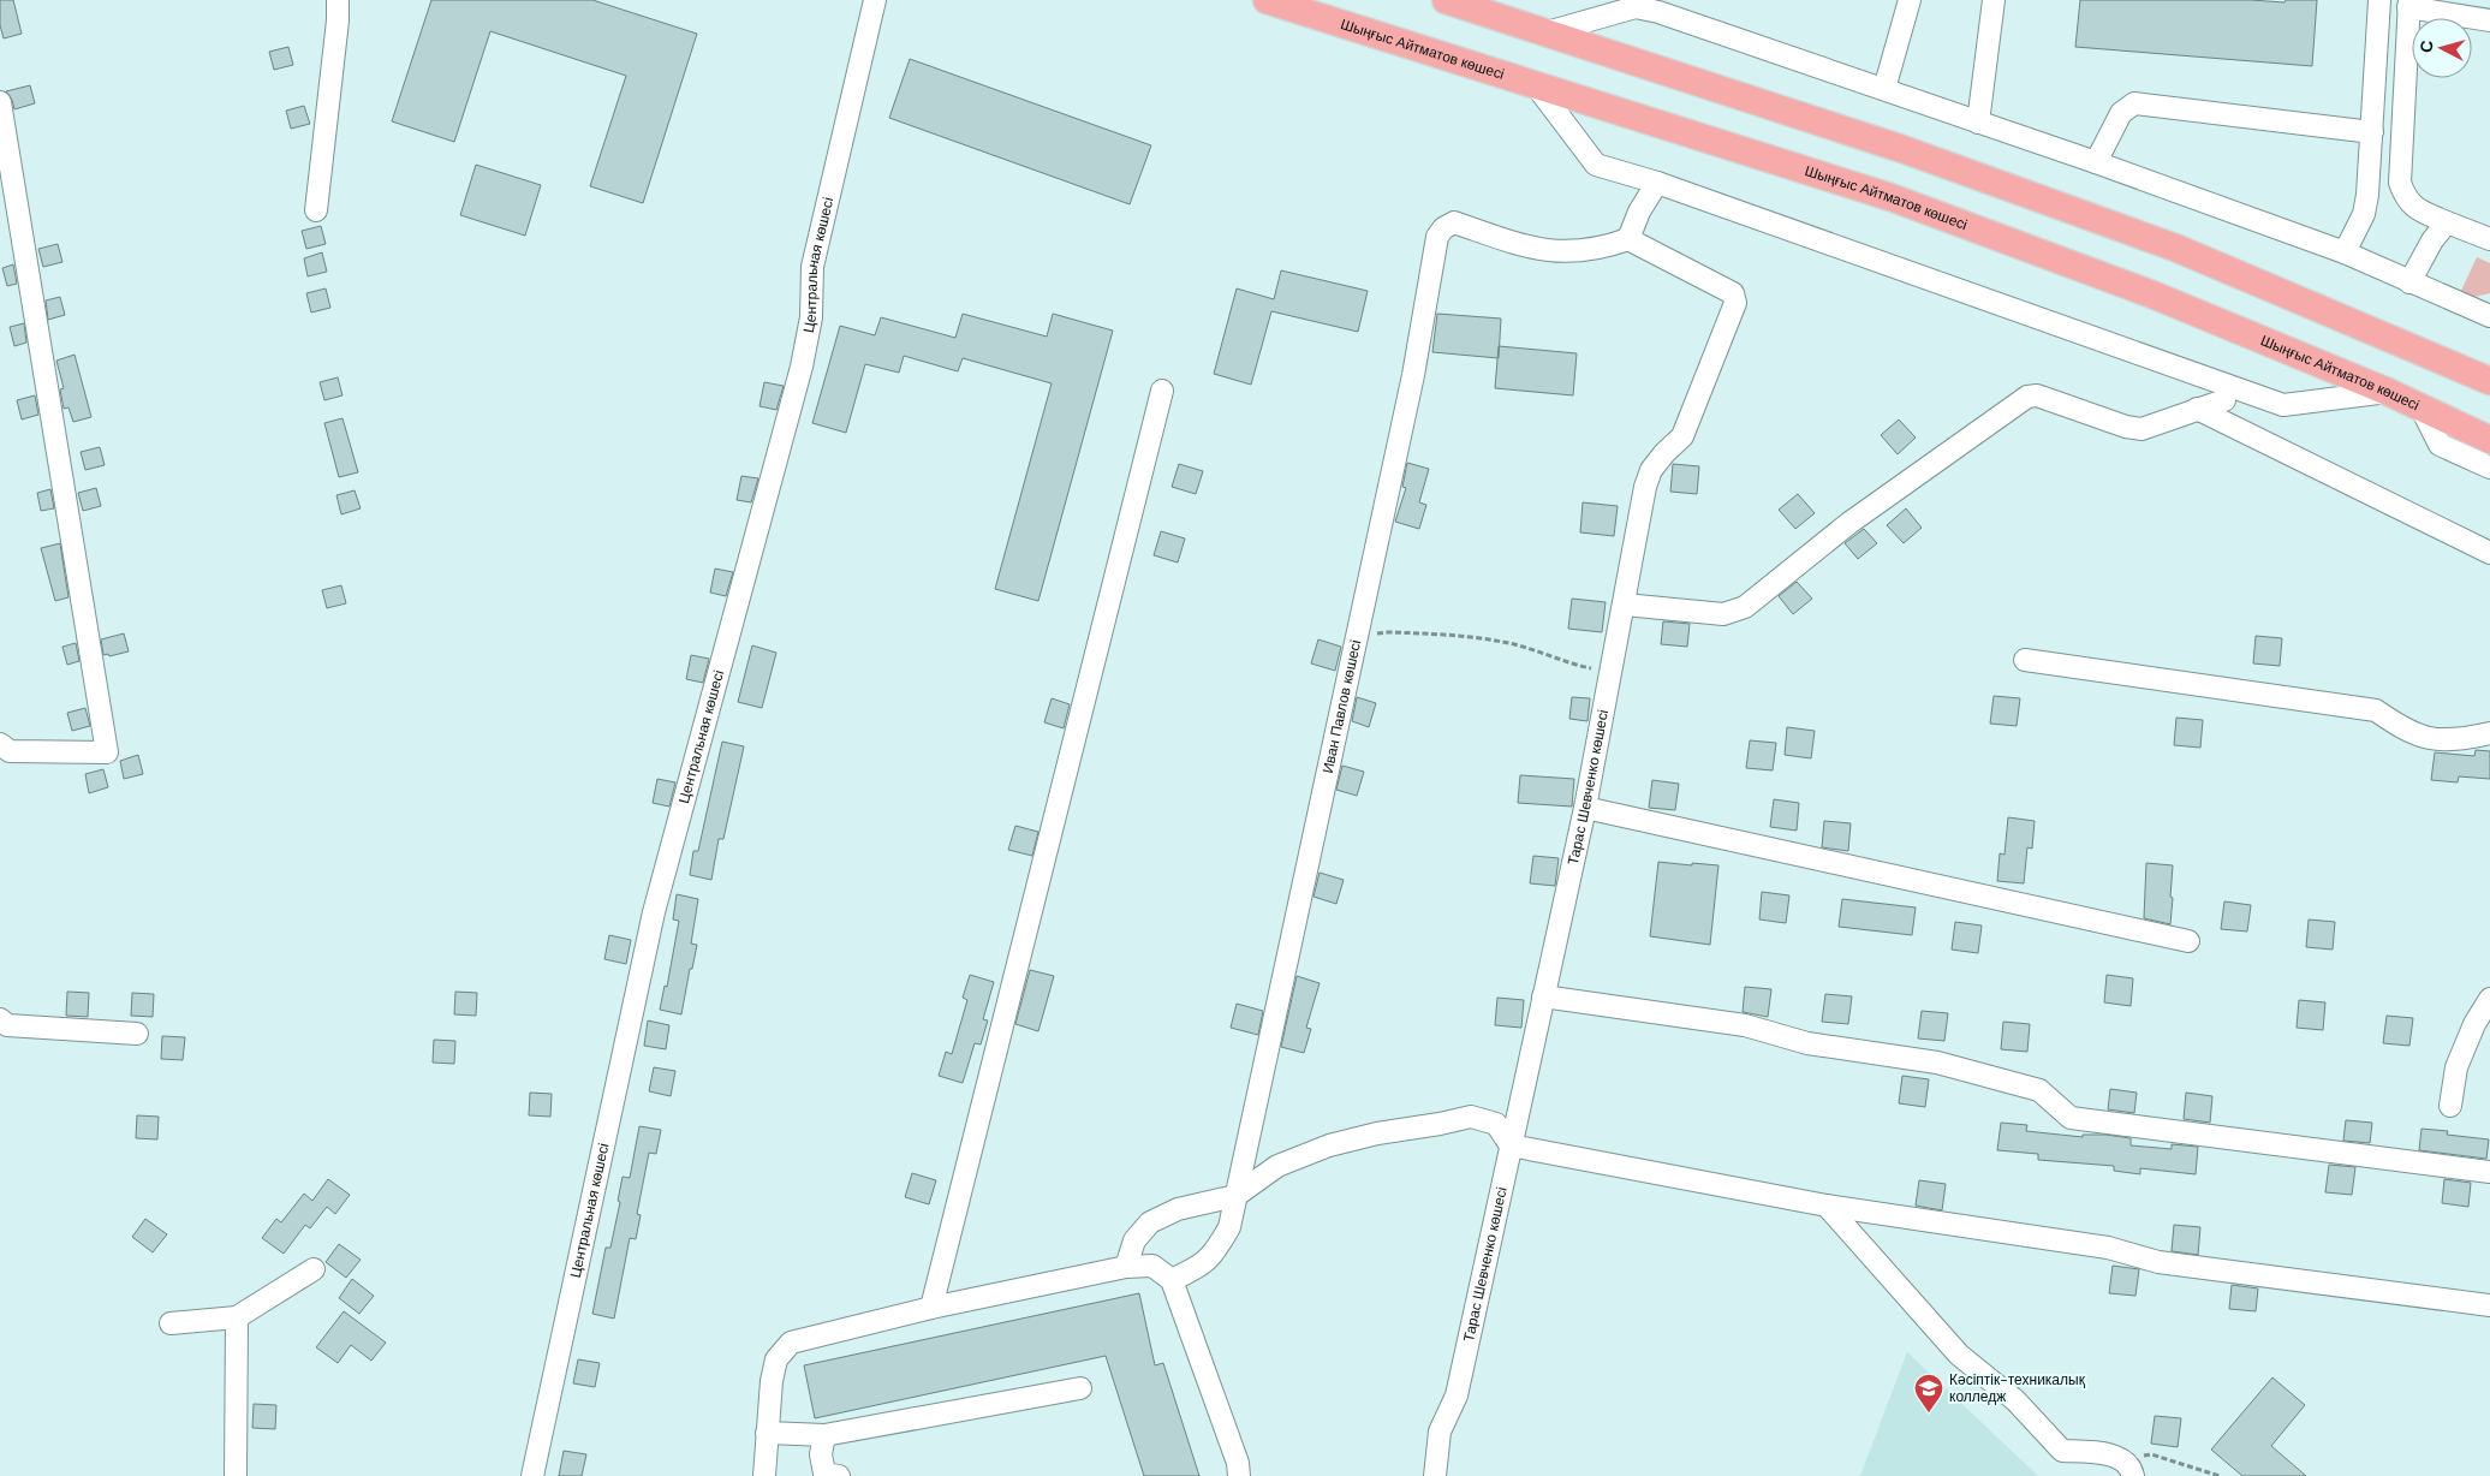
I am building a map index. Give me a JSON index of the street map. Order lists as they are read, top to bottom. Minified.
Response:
{"streets":{"main road":["Шыңғыс Айтматов көшесі"],"street":["Центральная көшесі","Иван Павлов көшесі","Тарас Шевченко көшесі"]},"crossings":[["Иван Павлов көшесі","Тарас Шевченко көшесі"]],"places":{"school or university":["Кәсіптік-техникалық колледж"]},"north":"left"}
